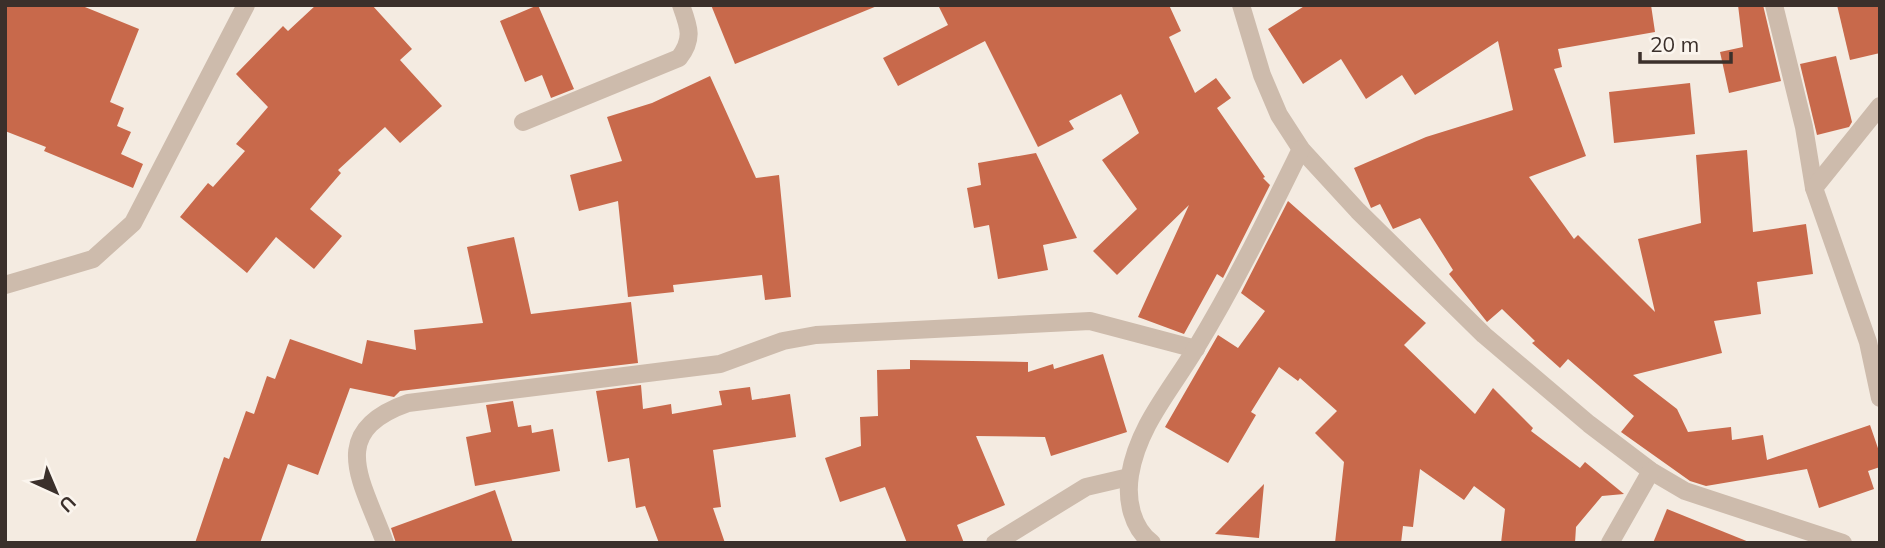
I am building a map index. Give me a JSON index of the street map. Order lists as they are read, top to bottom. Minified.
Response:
{"scale_bar":"20 m","north":"bottom right"}
